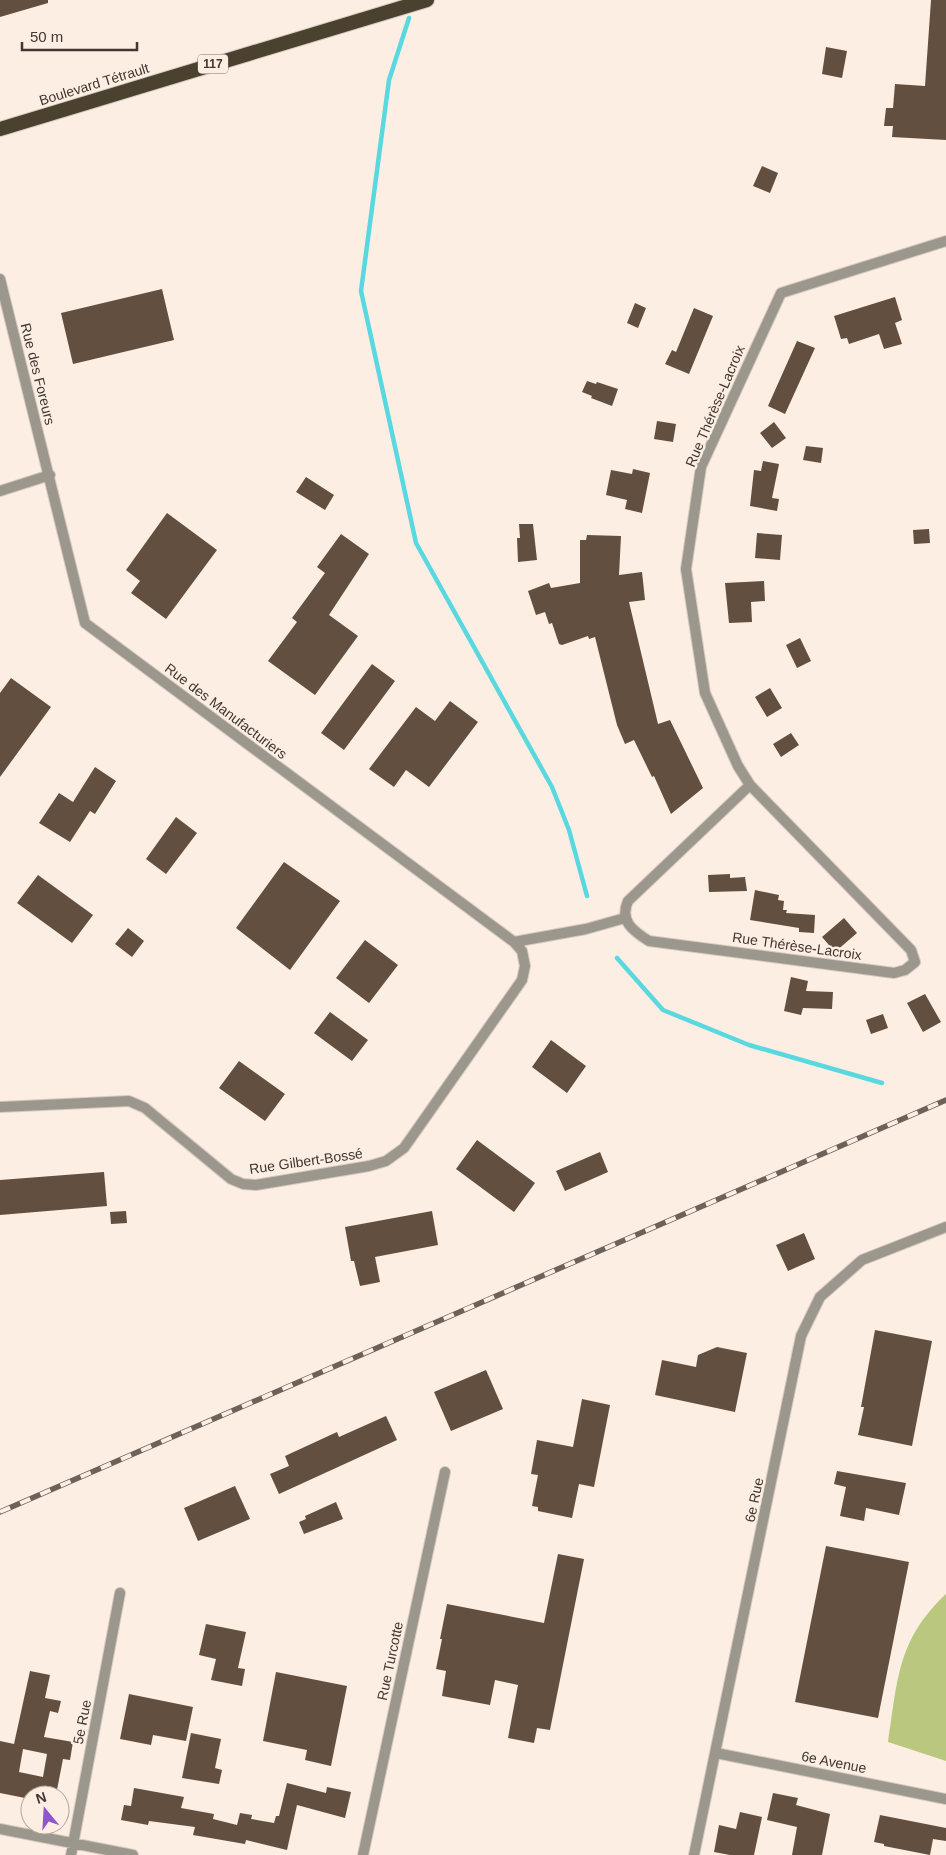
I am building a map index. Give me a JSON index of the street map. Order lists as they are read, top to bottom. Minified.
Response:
{"streets":{"highway":["117","Boulevard Tétrault"],"street":["Rue des Foreurs","Rue Thérèse-Lacroix","Rue des Manufacturiers","Rue Gilbert-Bossé","6e Rue","Rue Turcotte","5e Rue","6e Avenue"]},"crossings":[["Rue des Foreurs","Rue des Manufacturiers"],["Rue des Manufacturiers","Rue Gilbert-Bossé"],["6e Rue","6e Avenue"]],"scale_bar":"50 m","north":"top"}
